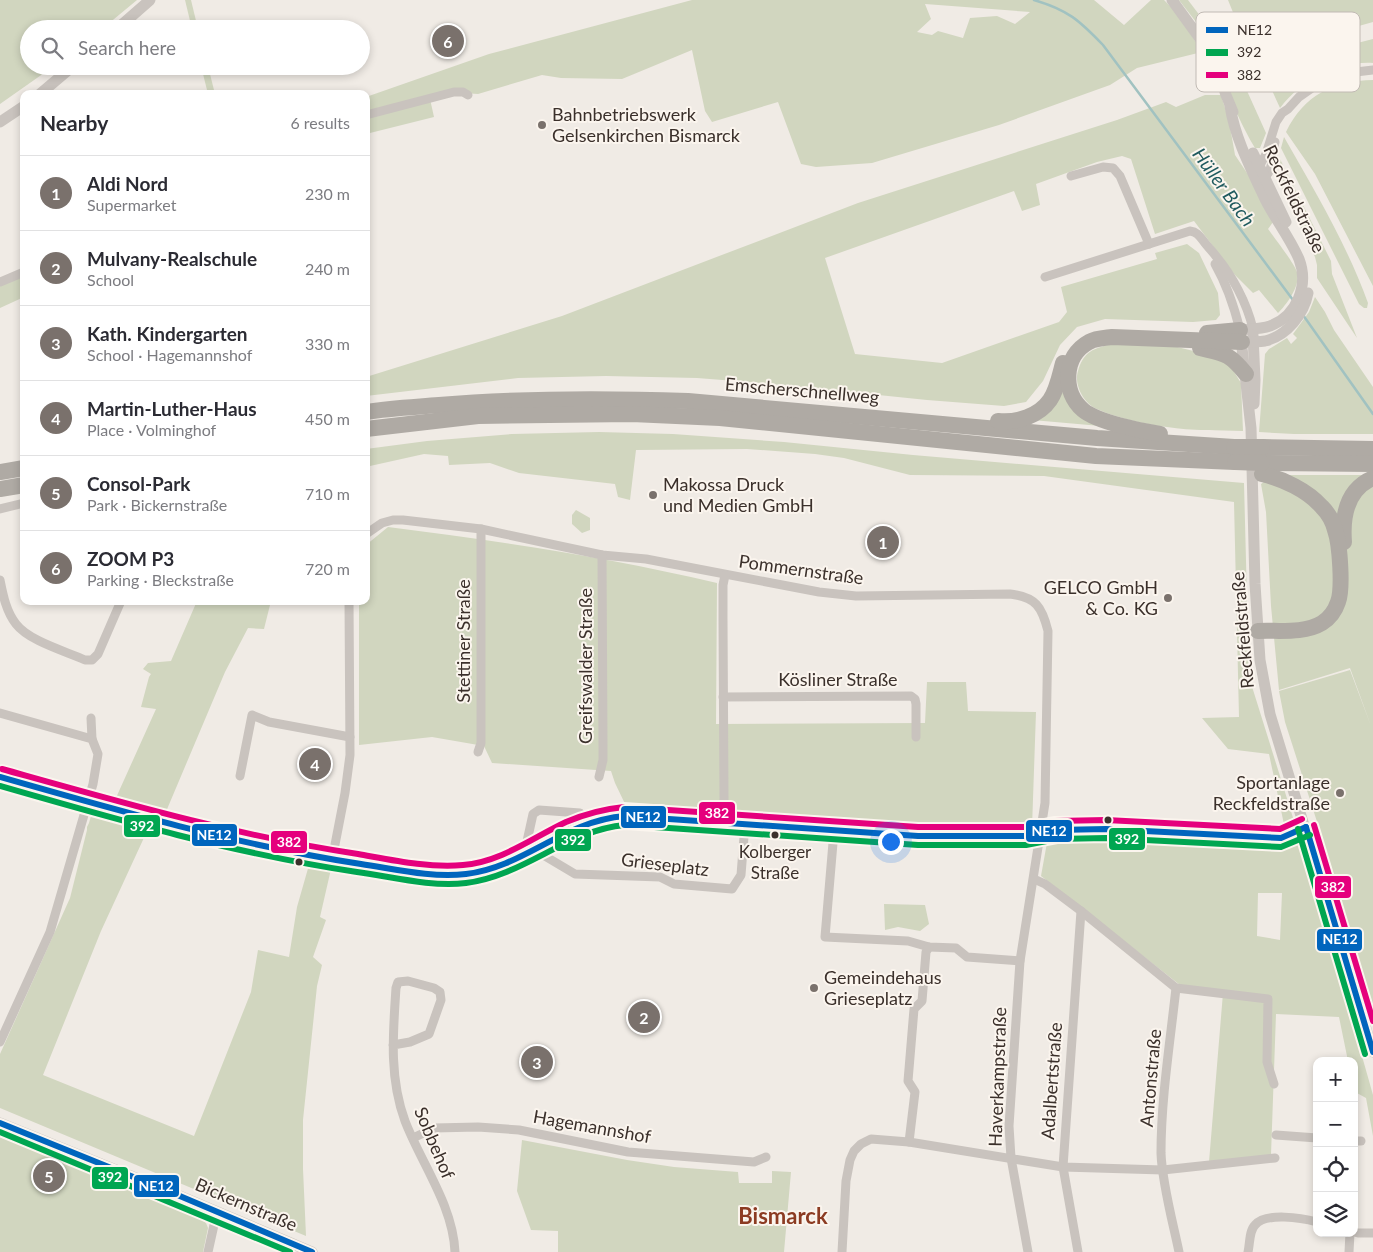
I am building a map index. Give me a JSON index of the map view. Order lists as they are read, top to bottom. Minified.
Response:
{"streets":{"highway":["Emscherschnellweg"],"street":["Reckfeldstraße","Pommernstraße","Stettiner Straße","Greifswalder Straße","Kösliner Straße","Grieseplatz","Haverkampstraße","Antonstraße","Adalbertstraße","Hagemannshof","Sobbehof","Bickernstraße"]},"crossings":[["Pommernstraße","Stettiner Straße"],["Pommernstraße","Greifswalder Straße"],["Pommernstraße","Haverkampstraße"],["Hagemannshof","Sobbehof"]],"districts":["Bismarck"],"water":["Hüller Bach"],"places":["Bahnbetriebswerk Gelsenkirchen Bismarck","Makossa Druck und Medien GmbH","GELCO GmbH & Co. KG","Sportanlage Reckfeldstraße","Kolberger Straße","Gemeindehaus Grieseplatz"],"lines":["transit line 382","transit line NE12","transit line 392"],"legend":["NE12","392","382"],"page":{"search":"Search here","pins":["6","1","4","2","3","5"],"heading":["Nearby","6 results"],"list":[{"mark":"1","name":"Aldi Nord","note":"Supermarket","value":"230 m"},{"mark":"2","name":"Mulvany-Realschule","note":"School","value":"240 m"},{"mark":"3","name":"Kath. Kindergarten","note":"School · Hagemannshof","value":"330 m"},{"mark":"4","name":"Martin-Luther-Haus","note":"Place · Volminghof","value":"450 m"},{"mark":"5","name":"Consol-Park","note":"Park · Bickernstraße","value":"710 m"},{"mark":"6","name":"ZOOM P3","note":"Parking · Bleckstraße","value":"720 m"}],"map_buttons":["+","−"]}}
